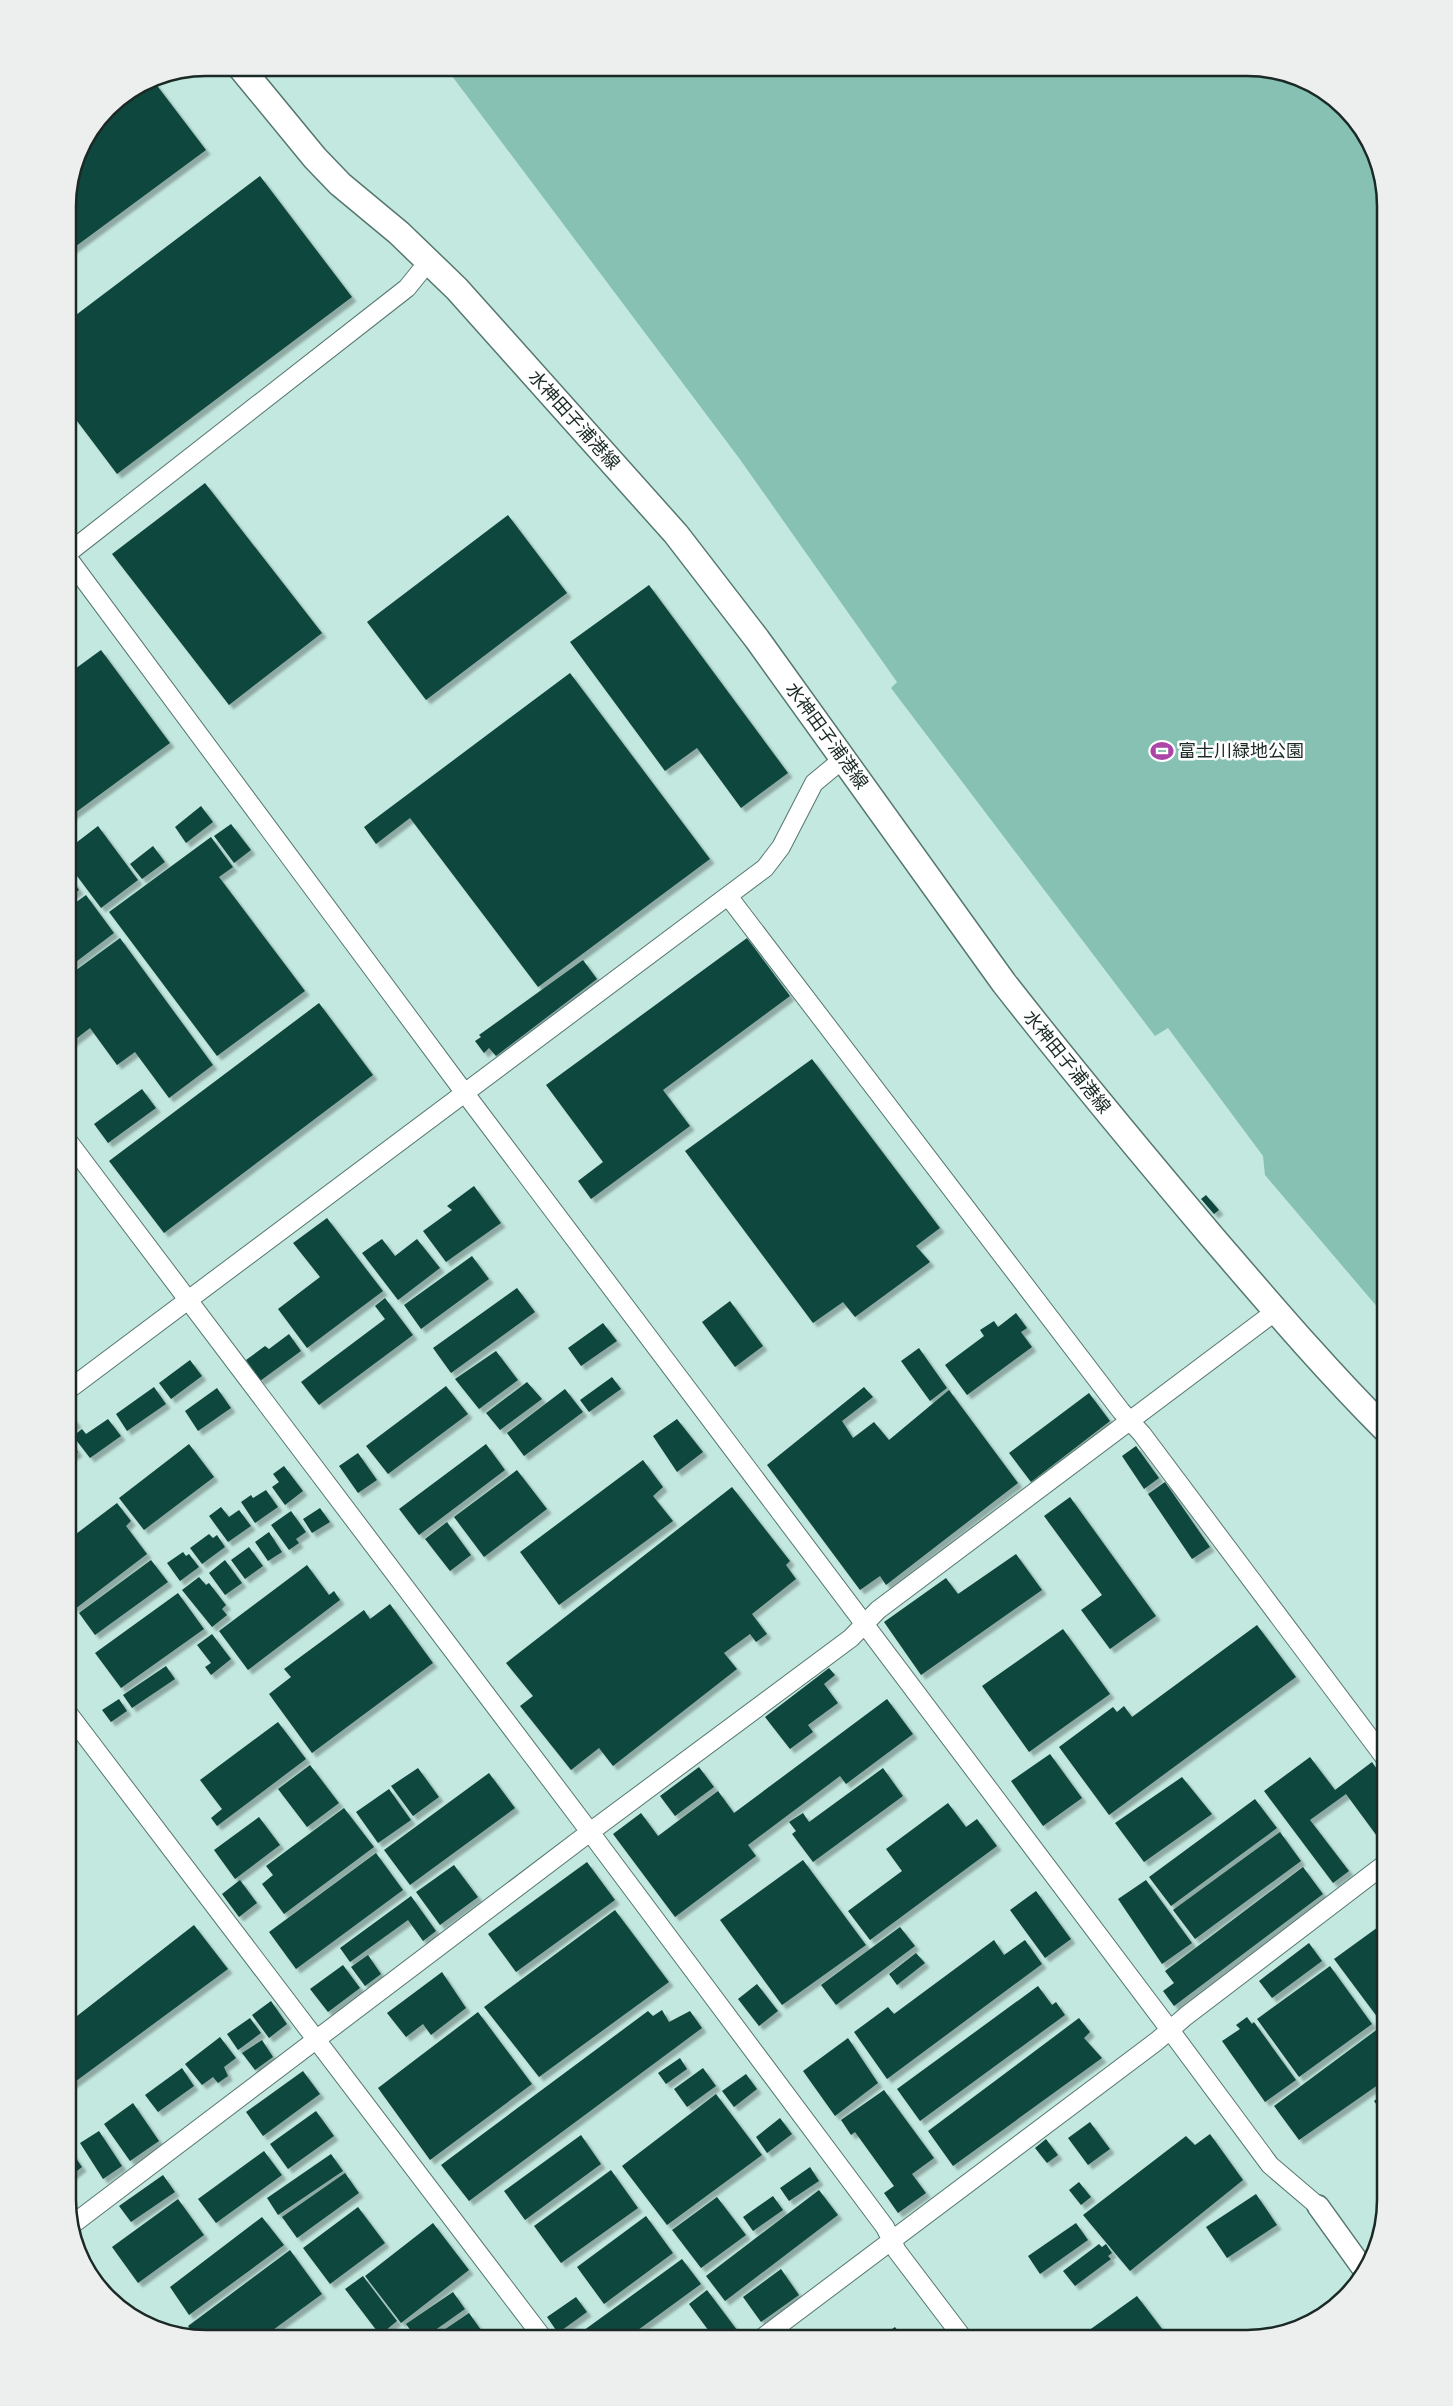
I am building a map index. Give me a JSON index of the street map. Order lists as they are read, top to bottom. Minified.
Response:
{"streets":{"main road":["水神田子浦港線"]},"places":{"sports":["富士川緑地公園"]}}
